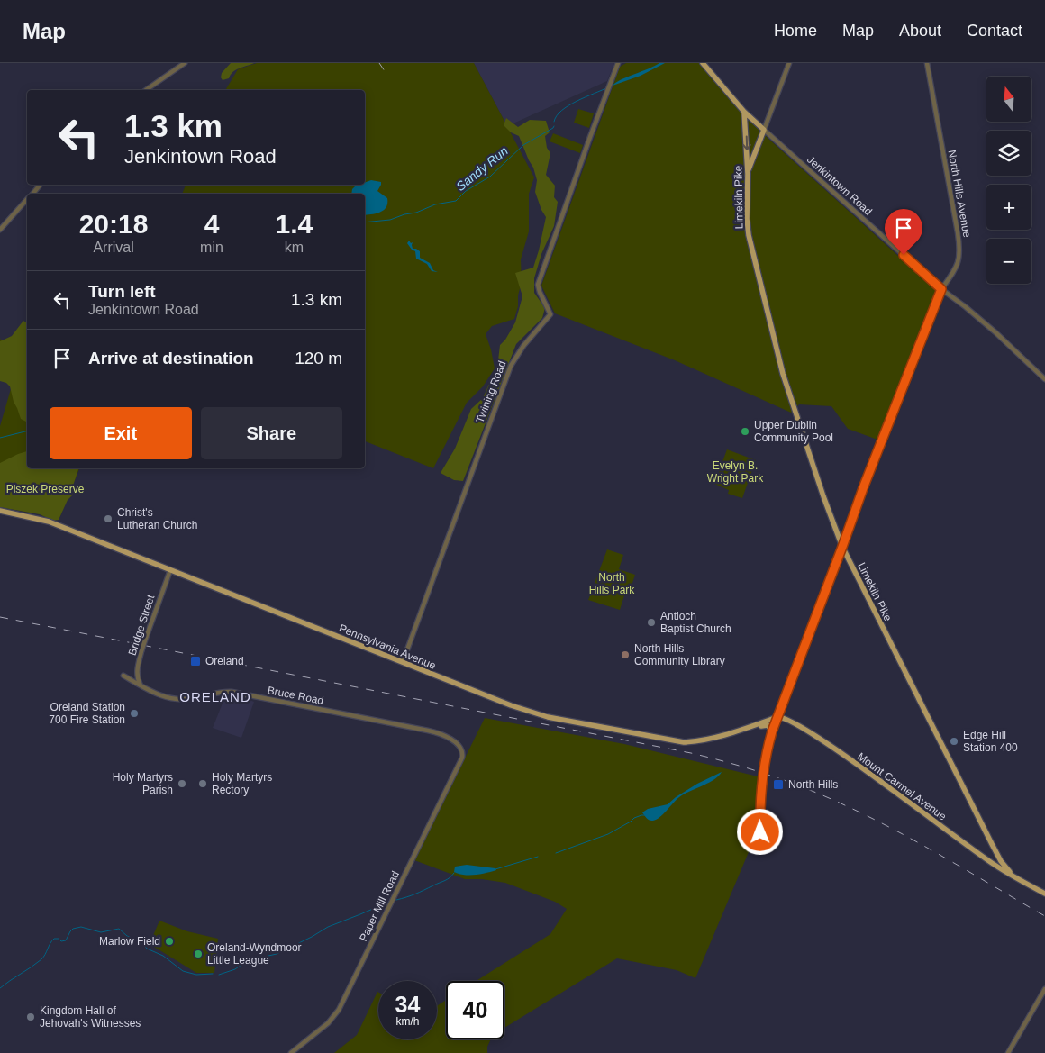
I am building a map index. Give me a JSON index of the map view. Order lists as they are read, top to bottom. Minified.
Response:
{"streets":{"main road":["Jenkintown Road","Limekiln Pike","Pennsylvania Avenue","Mount Carmel Avenue"],"street":["North Hills Avenue","Twining Road","Bridge Street","Bruce Road","Paper Mill Road"]},"crossings":[["Jenkintown Road","North Hills Avenue"],["Jenkintown Road","Limekiln Pike"],["North Hills Avenue","Limekiln Pike"],["North Hills Avenue","Pennsylvania Avenue"],["North Hills Avenue","Mount Carmel Avenue"],["Limekiln Pike","Mount Carmel Avenue"],["Twining Road","Pennsylvania Avenue"],["Bridge Street","Pennsylvania Avenue"],["Bridge Street","Bruce Road"],["Pennsylvania Avenue","Mount Carmel Avenue"],["Bruce Road","Paper Mill Road"]],"districts":["ORELAND"],"water":["Sandy Run"],"parks":["Evelyn B. Wright Park","Piszek Preserve","North Hills Park"],"places":{"other":["Upper Dublin Community Pool","Christ's Lutheran Church","Antioch Baptist Church","North Hills Community Library","Oreland Station 700 Fire Station","Edge Hill Station 400","Holy Martyrs Parish","Holy Martyrs Rectory","Marlow Field","Oreland-Wyndmoor Little League","Kingdom Hall of Jehovah's Witnesses"],"transit":["Oreland","North Hills"]},"north":"top","page":{"header":"Map","nav":["Home","Map","About","Contact"],"map_buttons":["+","−"],"turn":["1.3 km","Jenkintown Road"],"eta":["20:18","Arrival","4","min","1.4","km"],"list":[{"name":"Turn left","note":"Jenkintown Road","value":"1.3 km"},{"name":"Arrive at destination","value":"120 m"}],"buttons":["Exit","Share"],"speed":"34 km/h","limit":"40"}}
